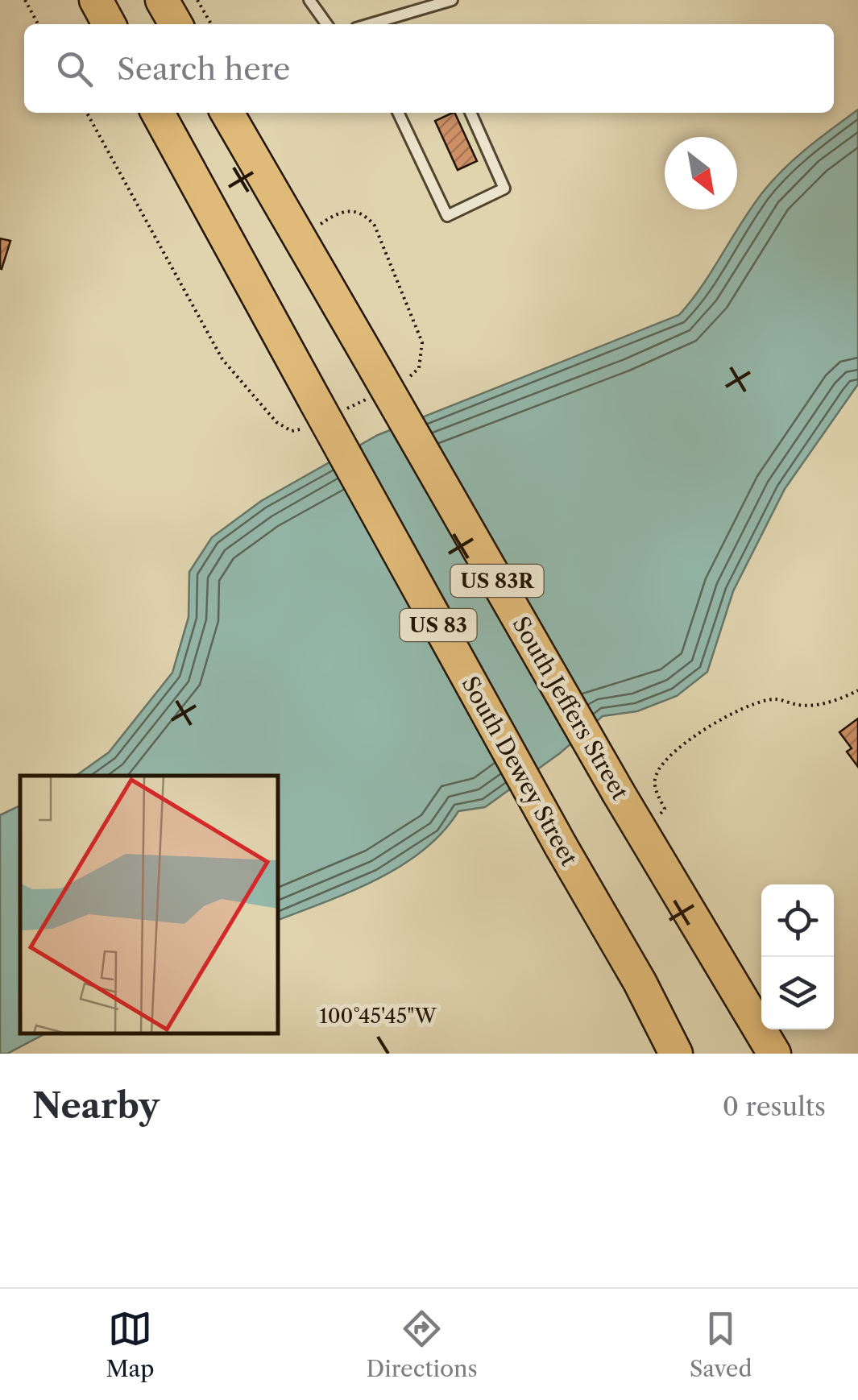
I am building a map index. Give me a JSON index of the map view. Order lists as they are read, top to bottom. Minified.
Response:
{"streets":{"highway":["US 83R","US 83","South Jeffers Street","South Dewey Street"]},"north":"bottom right","page":{"search":"Search here","heading":["Nearby","0 results"],"nav":["Map","Directions","Saved"]},"coordinates":["100°45'45\"W"]}
